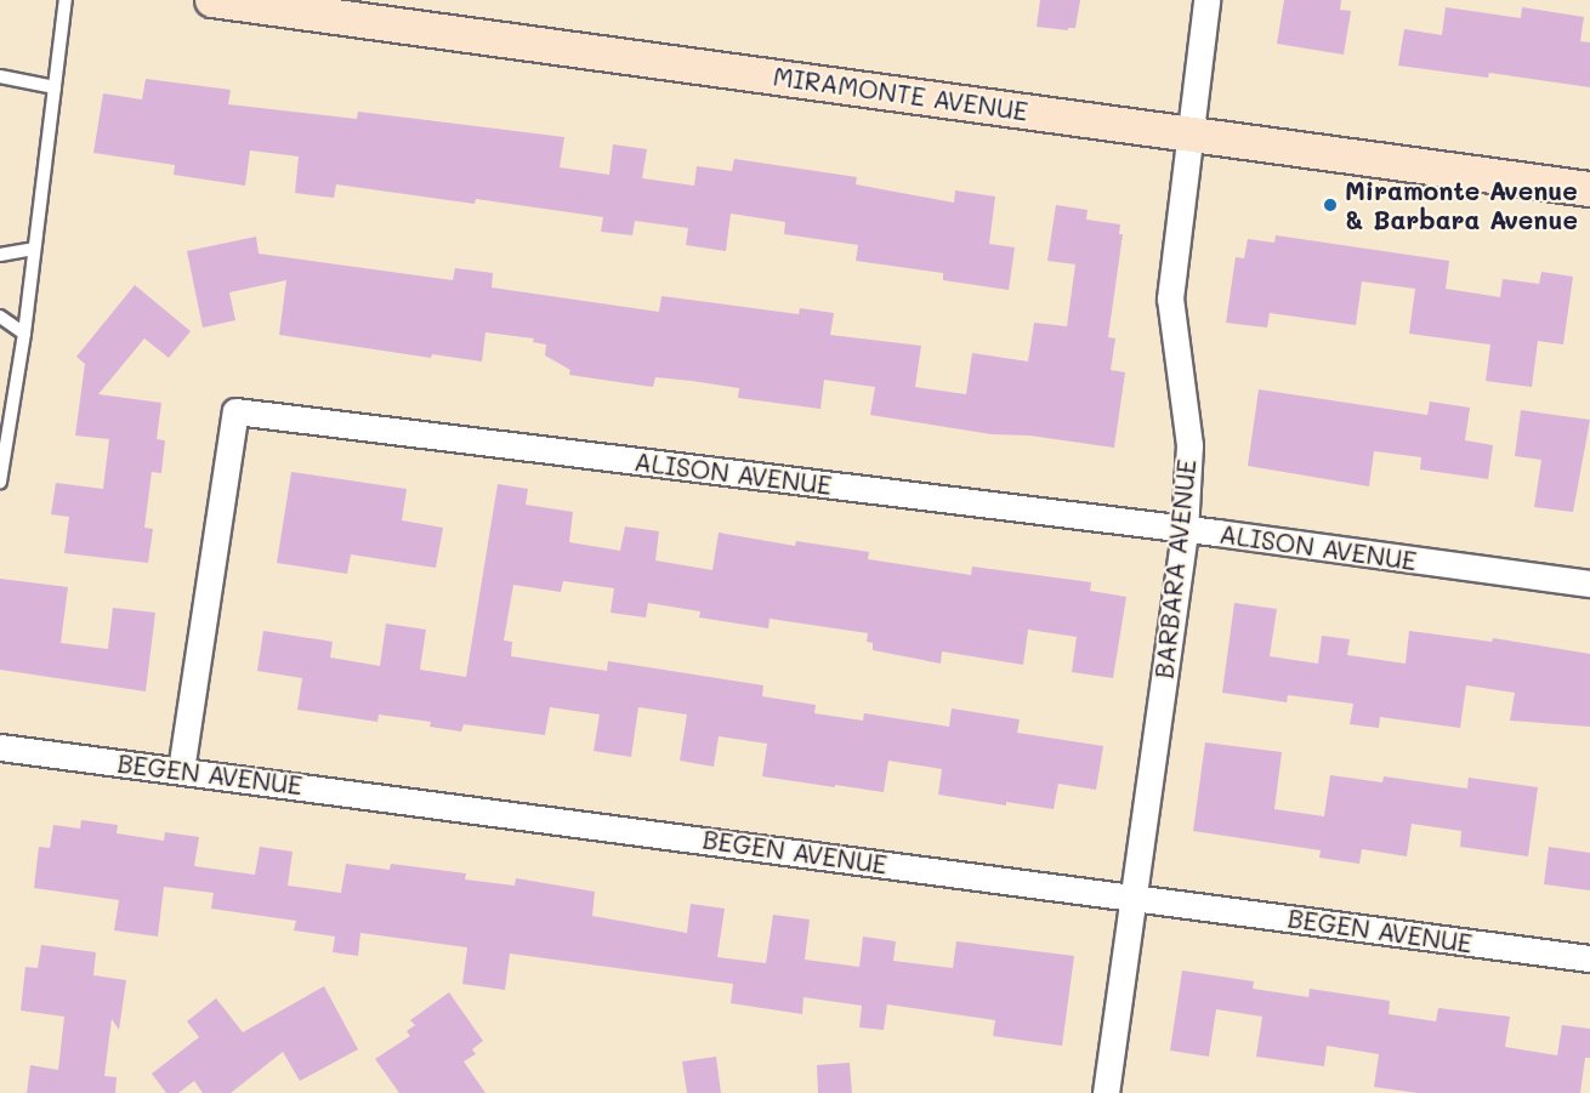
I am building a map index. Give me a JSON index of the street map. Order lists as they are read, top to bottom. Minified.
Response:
{"streets":{"main road":["MIRAMONTE AVENUE"],"street":["ALISON AVENUE","BARBARA AVENUE","BEGEN AVENUE"]},"crossings":[["MIRAMONTE AVENUE","BARBARA AVENUE"],["ALISON AVENUE","BARBARA AVENUE"],["ALISON AVENUE","BEGEN AVENUE"],["BARBARA AVENUE","BEGEN AVENUE"]],"places":["Miramonte Avenue & Barbara Avenue"]}
